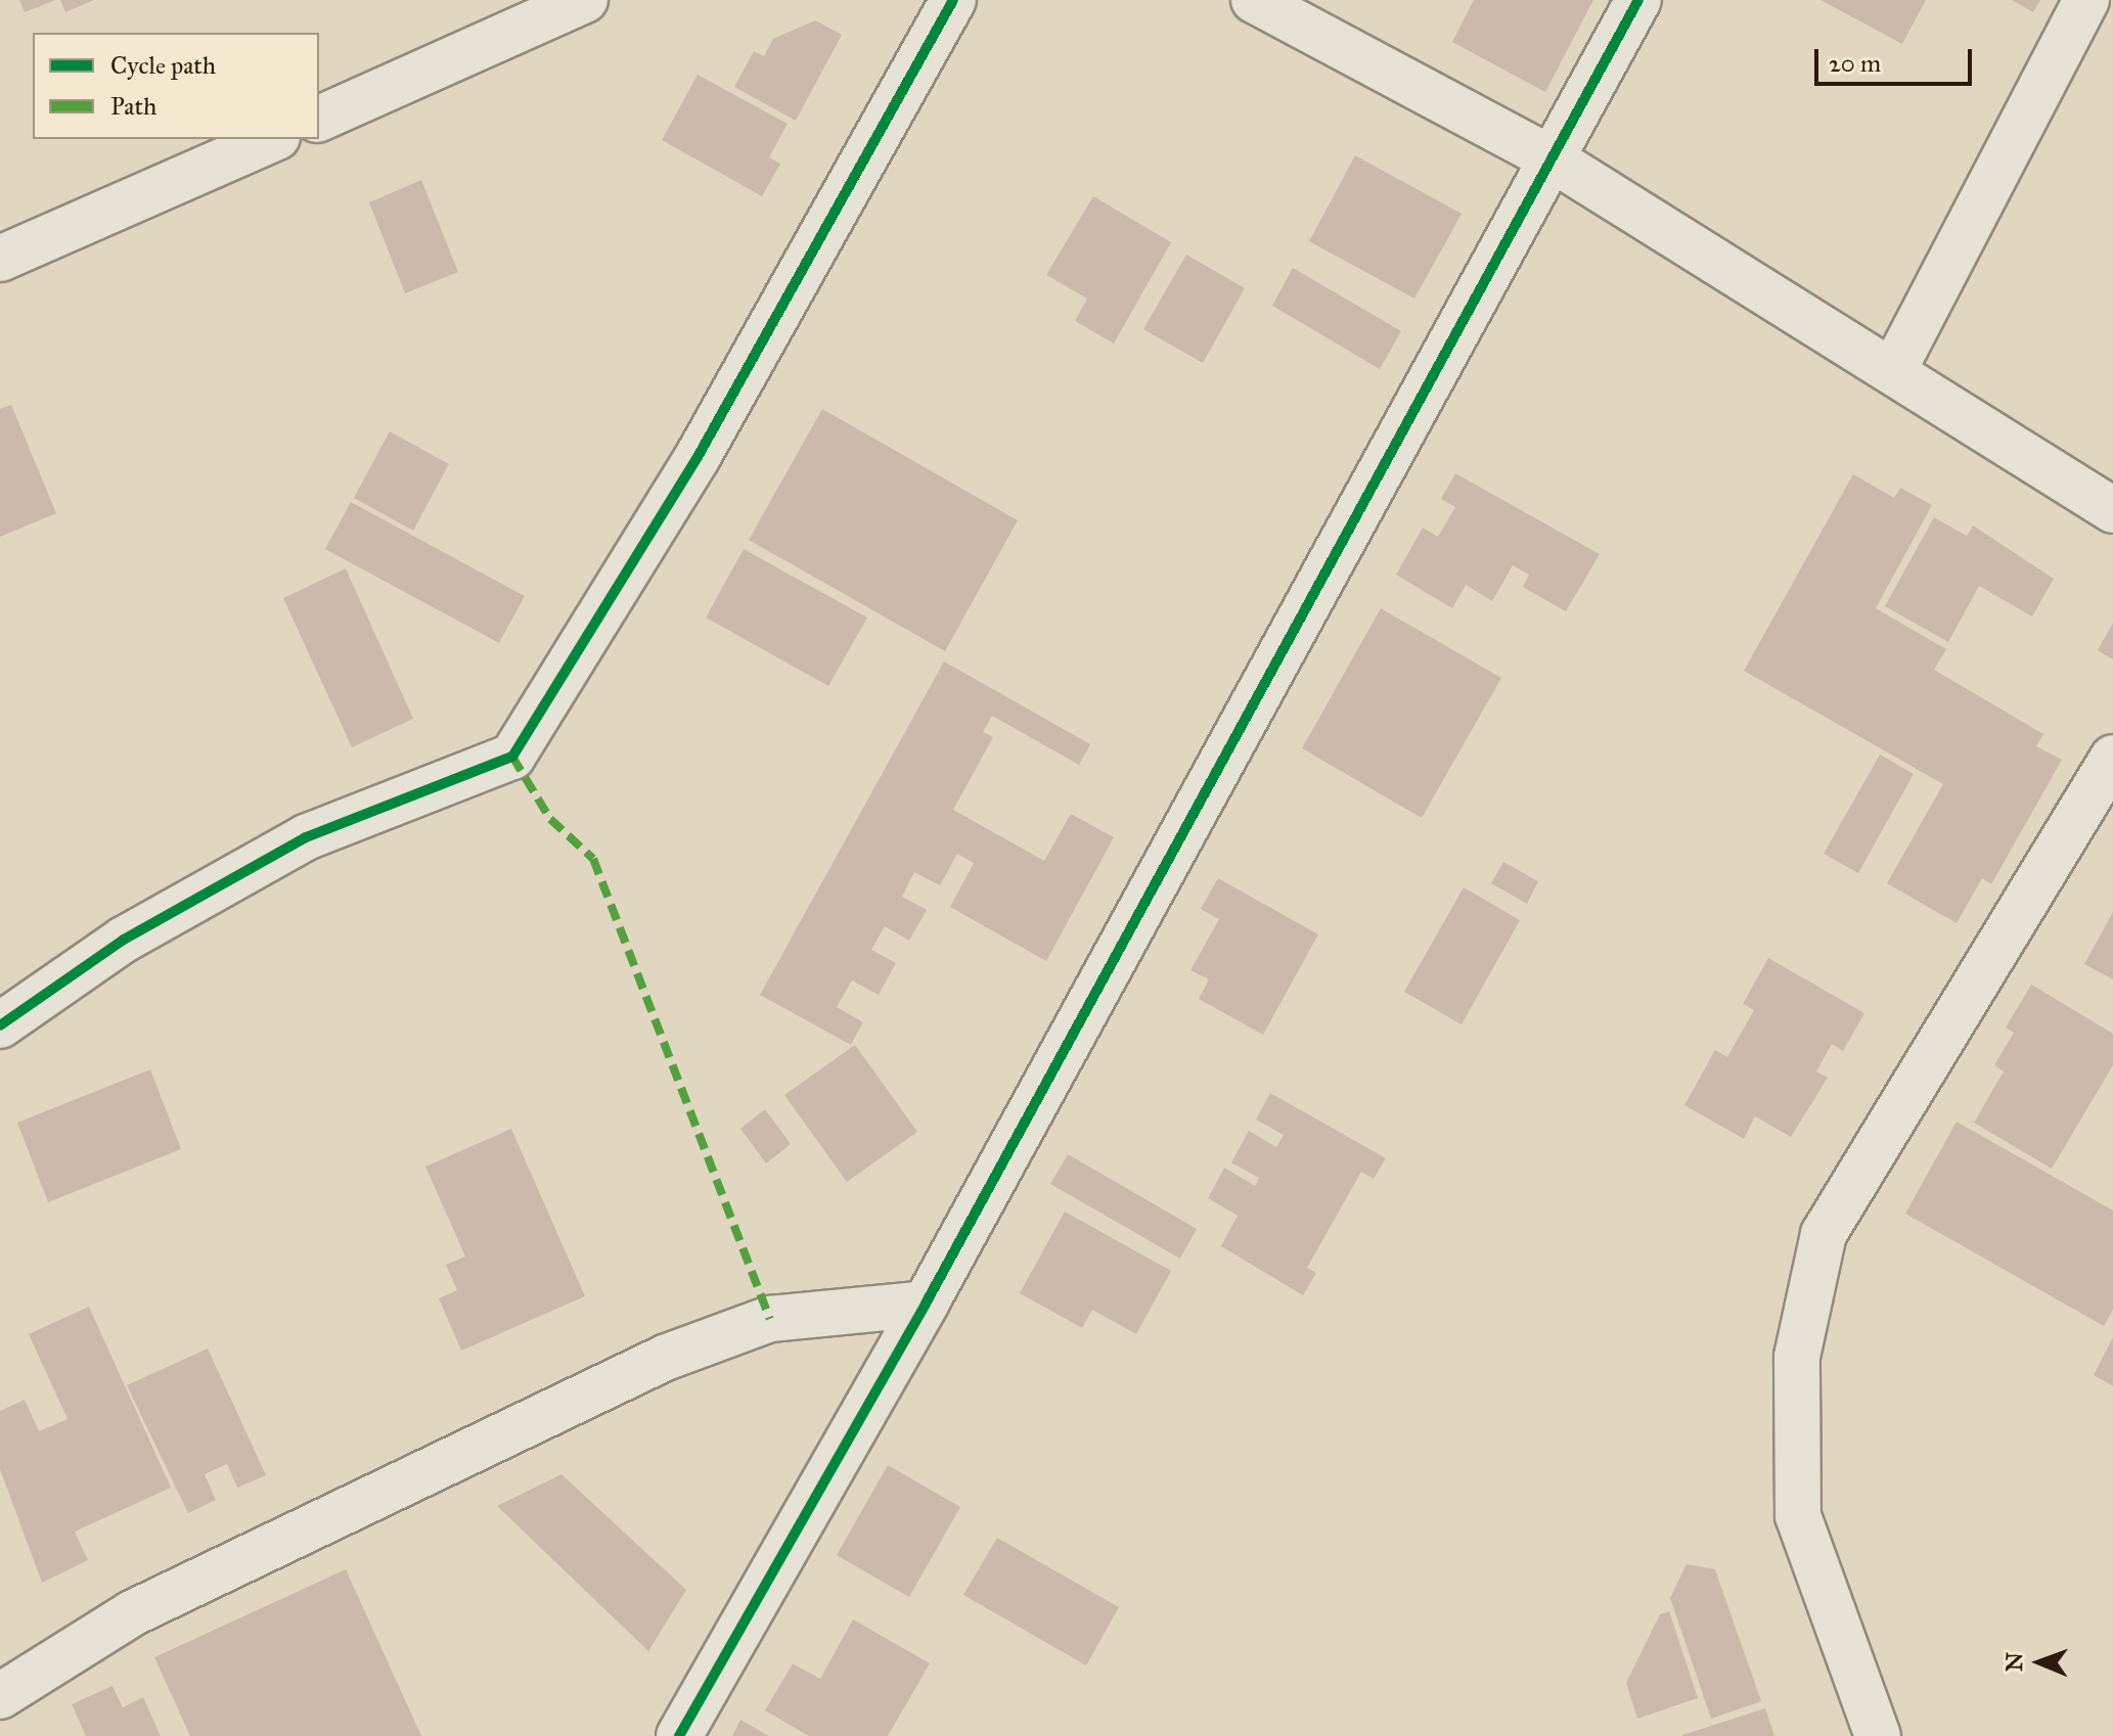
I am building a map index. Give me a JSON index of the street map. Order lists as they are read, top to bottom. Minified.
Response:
{"legend":["Cycle path","Path"],"scale_bar":"20 m","north":"left"}
